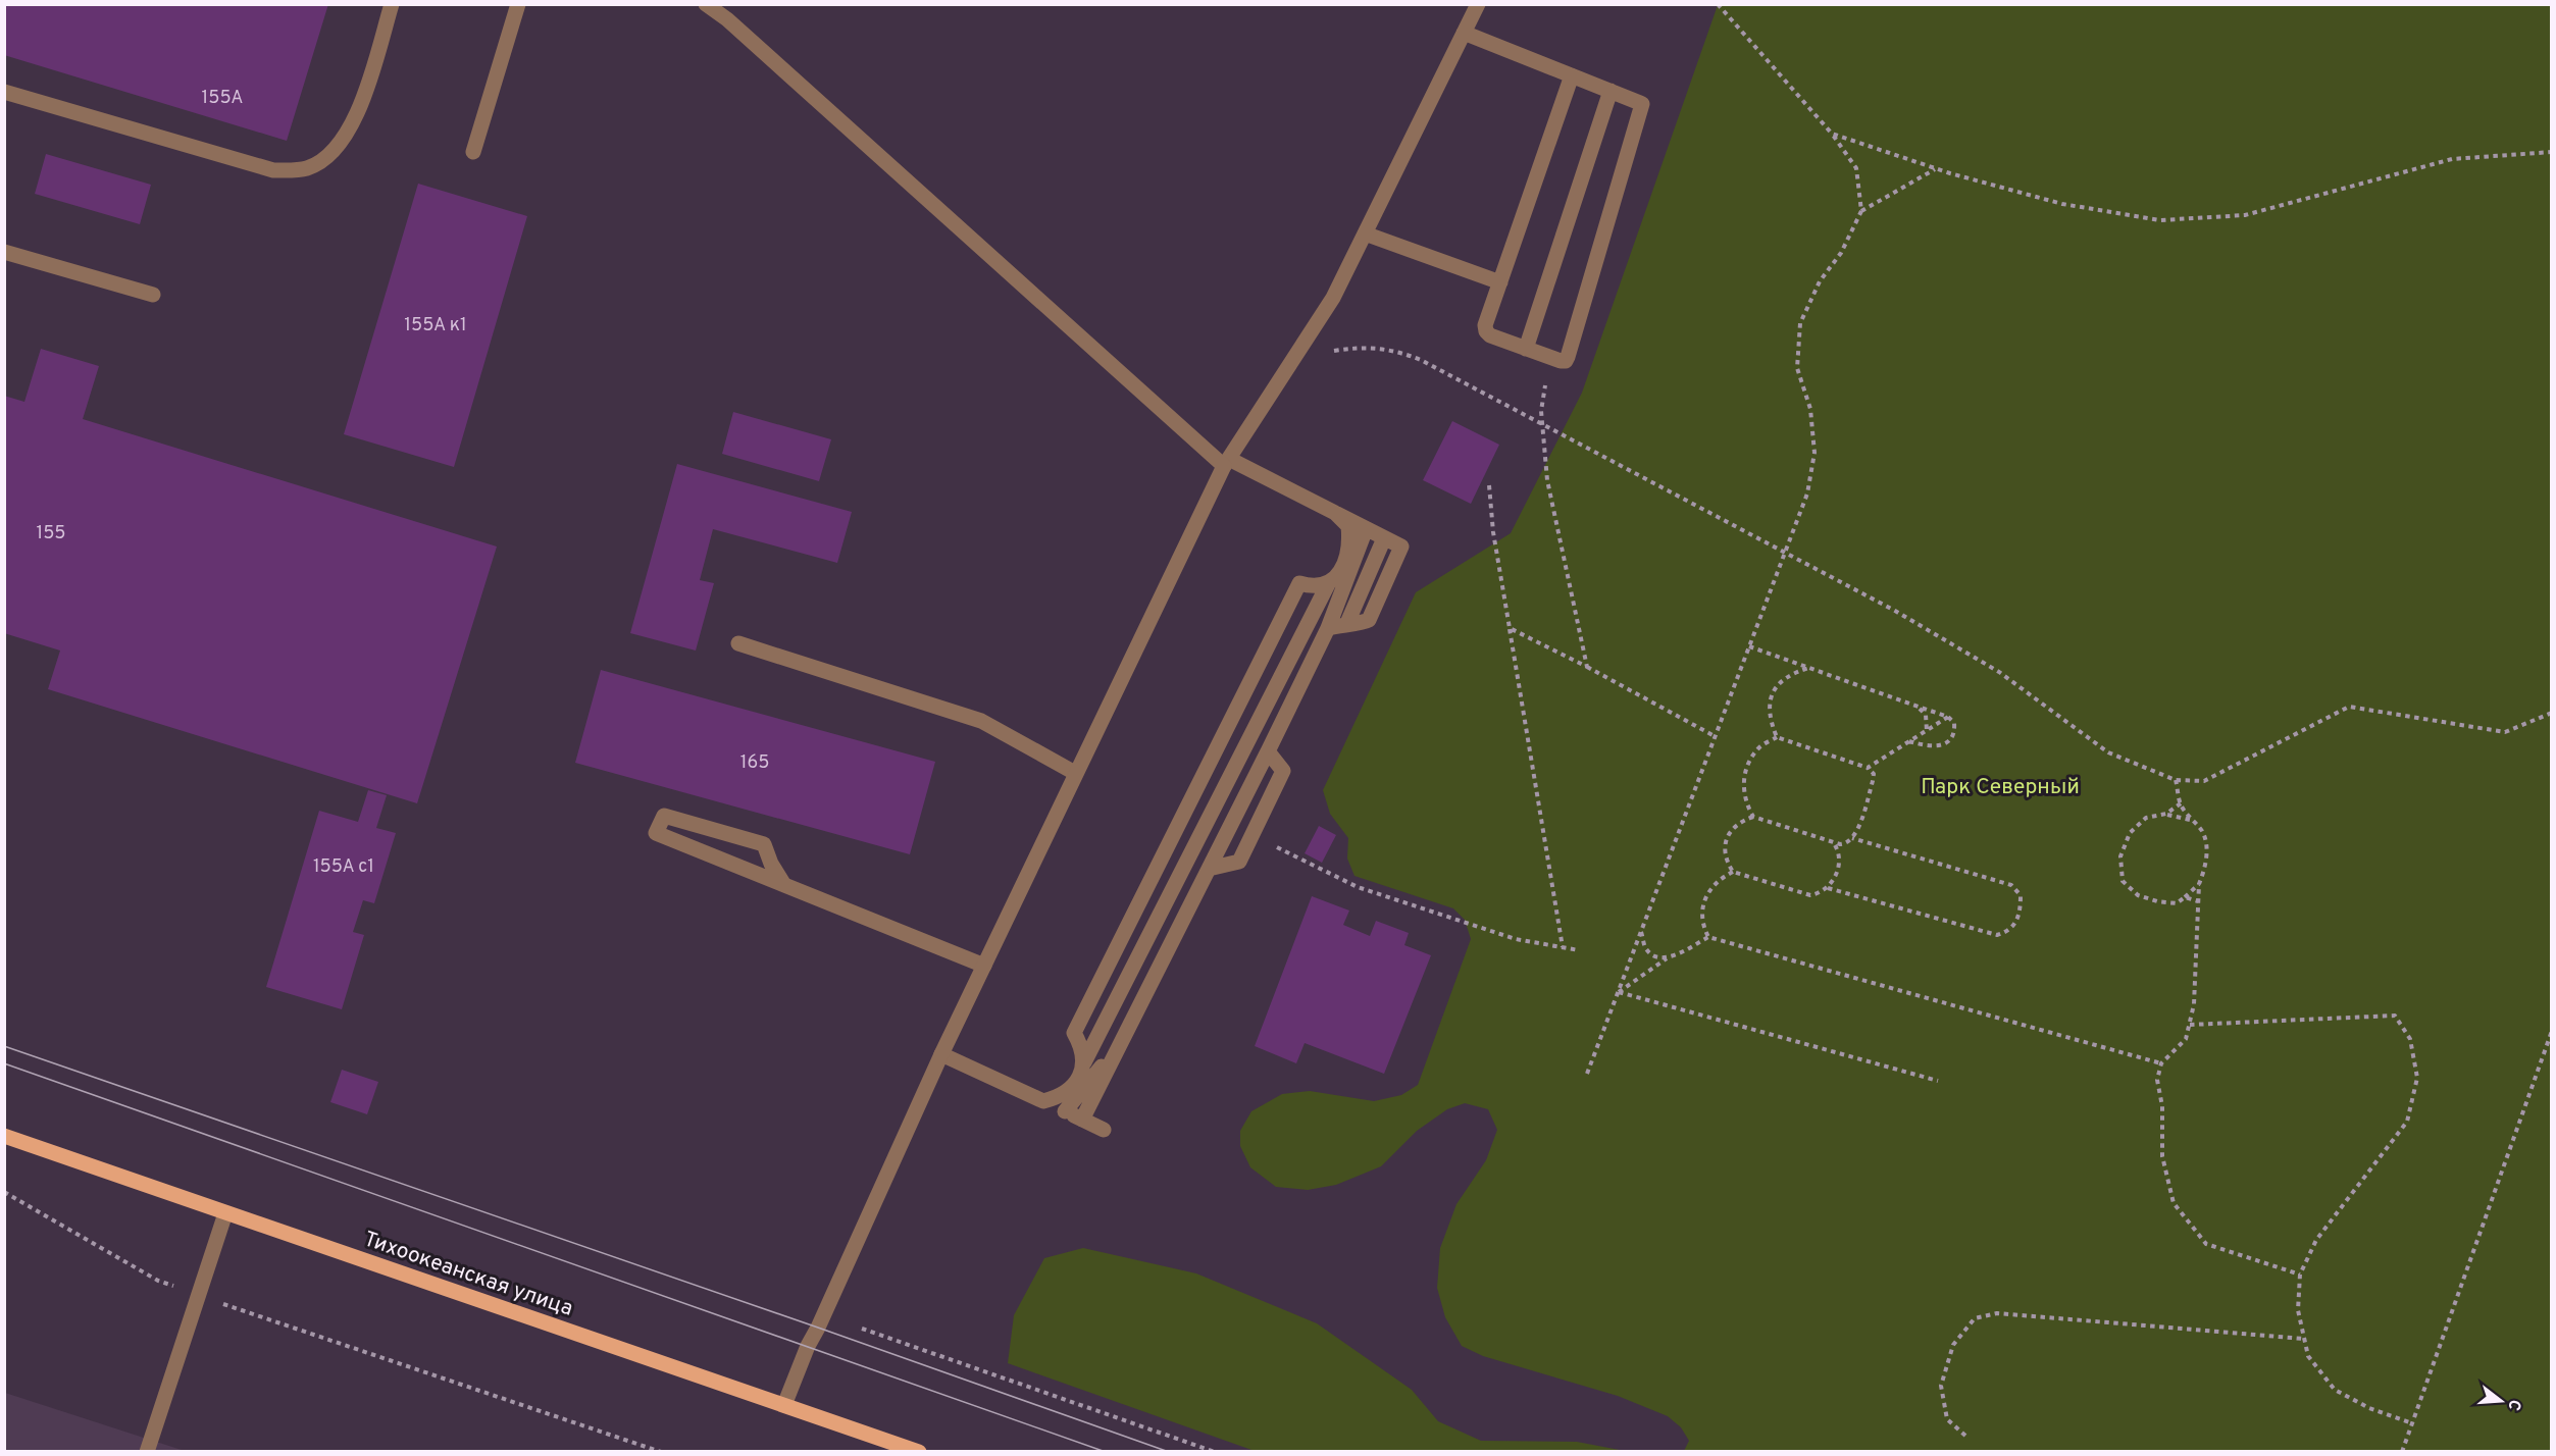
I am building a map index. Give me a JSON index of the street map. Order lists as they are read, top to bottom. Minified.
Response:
{"streets":{"main road":["Тихоокеанская улица"]},"parks":["Парк Северный"],"house_numbers":["155А","155А к1","155","165","155А с1"],"north":"right"}
